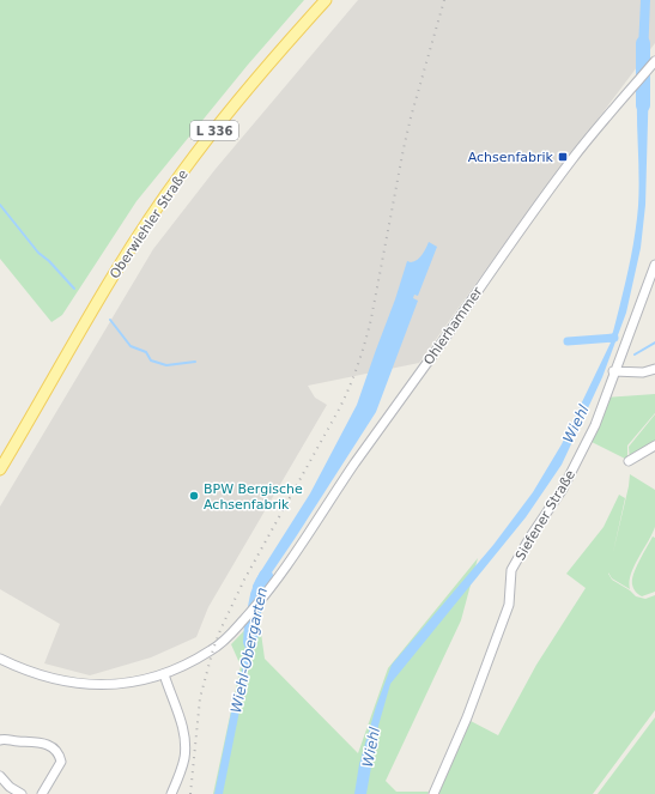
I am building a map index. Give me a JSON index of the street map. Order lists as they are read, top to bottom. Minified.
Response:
{"streets":{"main road":["L 336","Oberwiehler Straße"],"street":["Ohlerhammer","Siefener Straße"]},"water":["Wiehl","Wiehl-Obergarten"],"places":{"transit":["Achsenfabrik"],"other":["BPW Bergische Achsenfabrik"]}}
